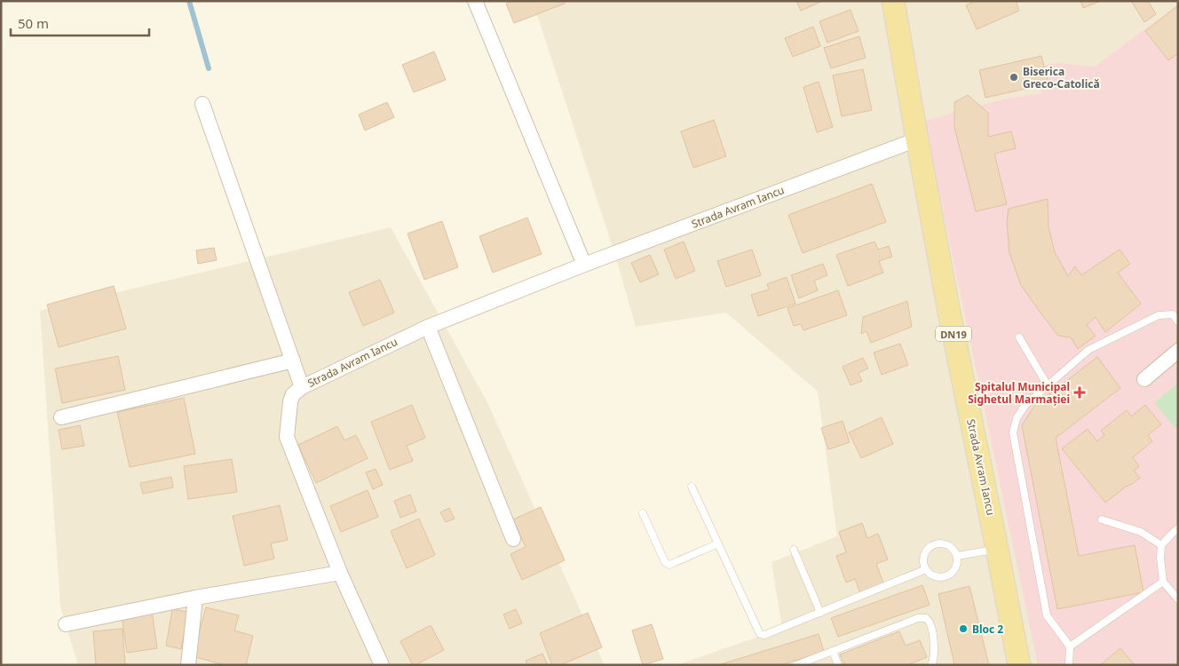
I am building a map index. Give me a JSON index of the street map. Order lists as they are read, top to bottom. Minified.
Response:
{"streets":{"main road":["Strada Avram Iancu","DN19"]},"places":{"other":["Biserica Greco-Catolică","Bloc 2"],"health":["Spitalul Municipal Sighetul Marmației"]},"scale_bar":"50 m"}
